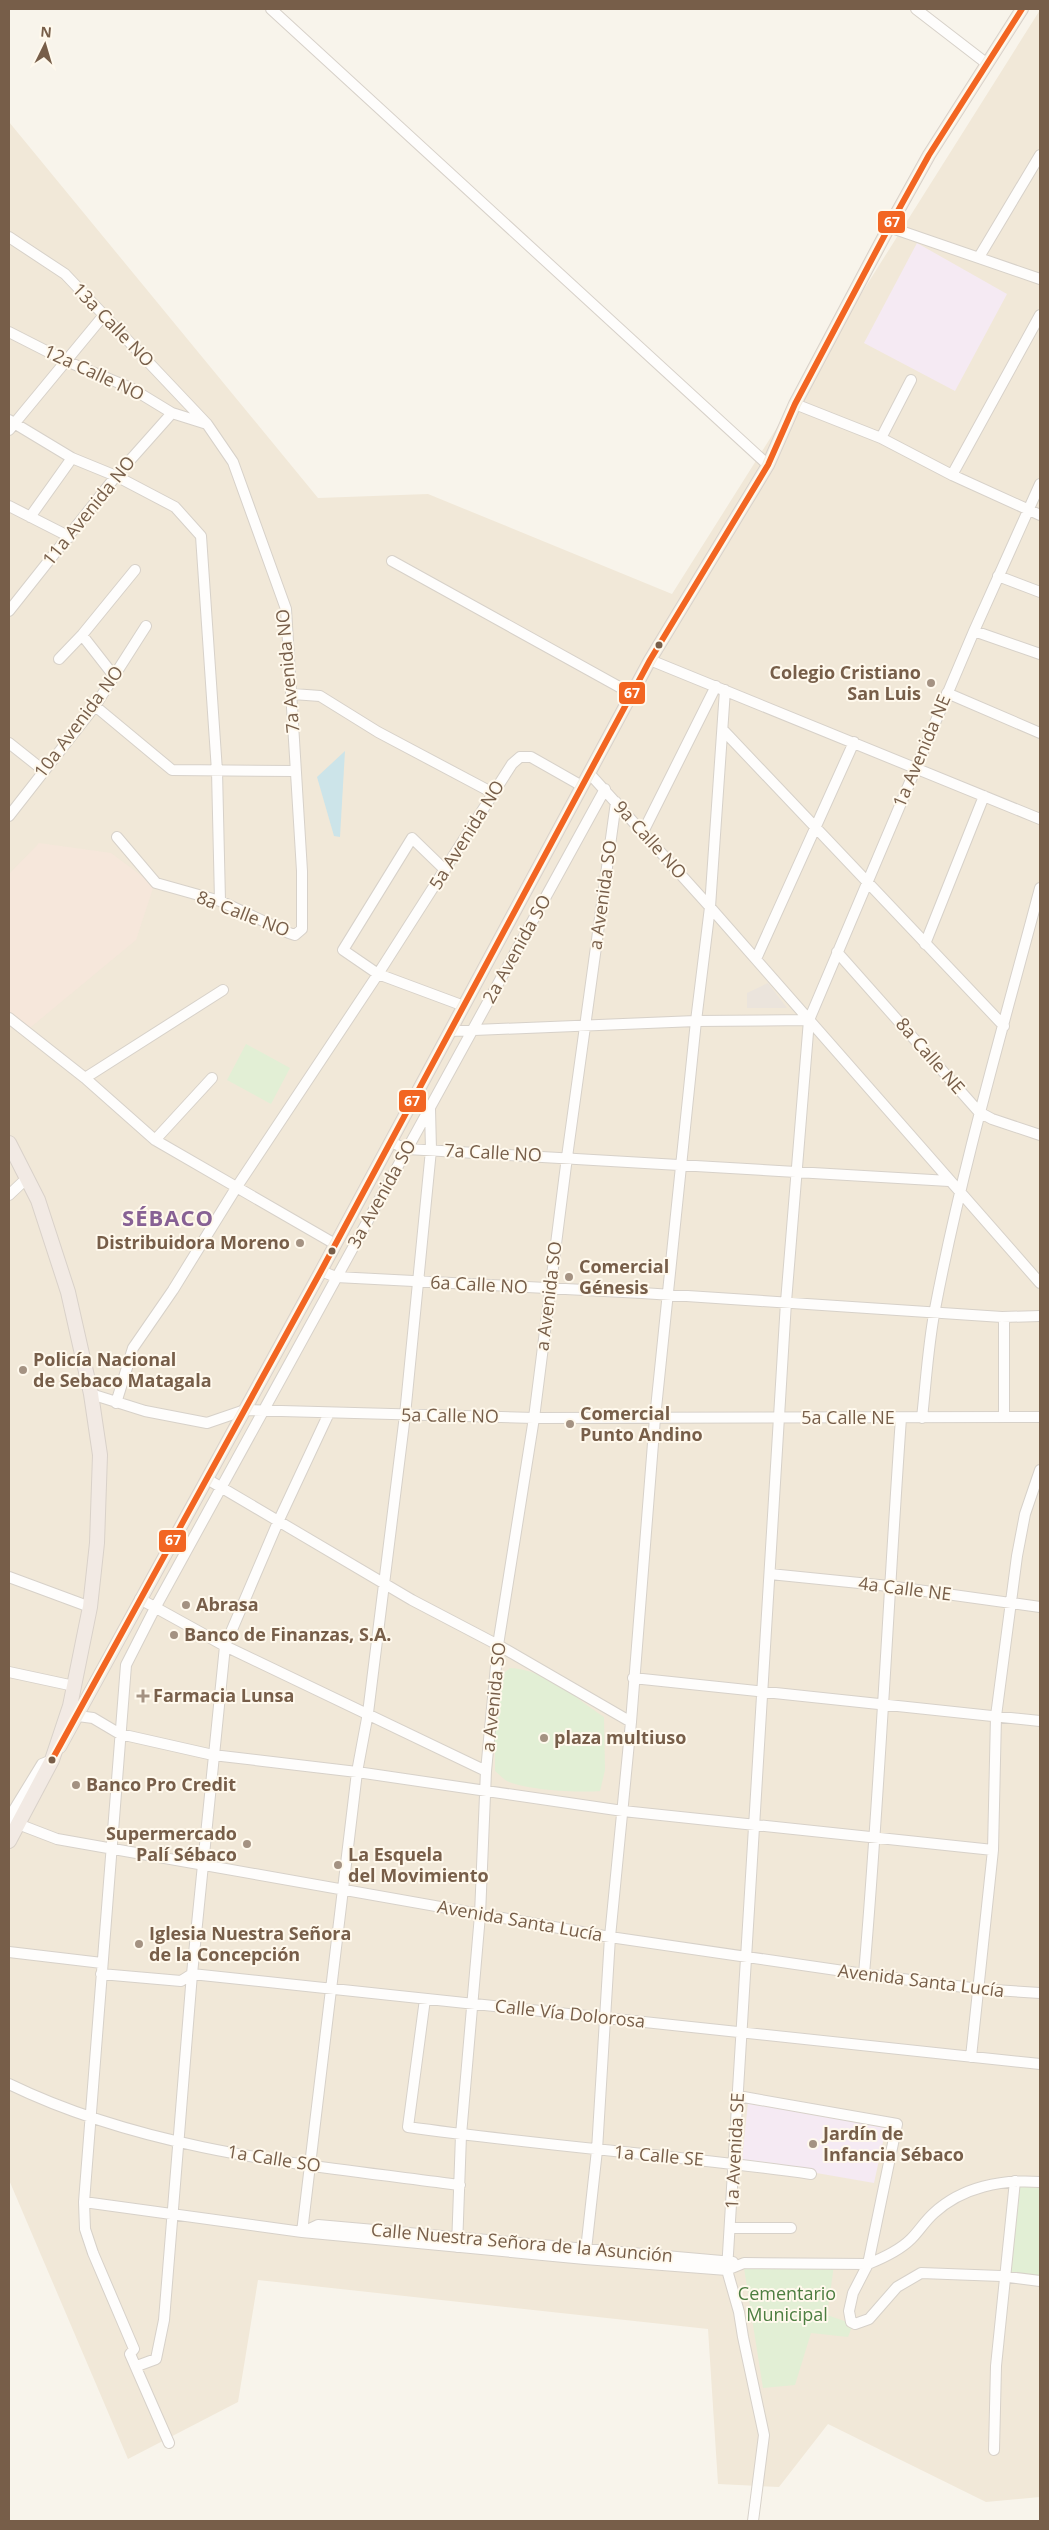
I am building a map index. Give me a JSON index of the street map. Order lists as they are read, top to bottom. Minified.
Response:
{"streets":{"street":["13a Calle NO","12a Calle NO","11a Avenida NO","7a Avenida NO","10a Avenida NO","1a Avenida NE","5a Avenida NO","9a Calle NO","a Avenida SO","8a Calle NO","2a Avenida SO","8a Calle NE","7a Calle NO","3a Avenida SO","6a Calle NO","5a Calle NO","5a Calle NE","4a Calle NE","Avenida Santa Lucía","Calle Vía Dolorosa","1a Avenida SE","1a Calle SE","1a Calle SO","Calle Nuestra Señora de la Asunción"]},"crossings":[["13a Calle NO","12a Calle NO"],["13a Calle NO","7a Avenida NO"],["12a Calle NO","11a Avenida NO"],["12a Calle NO","7a Avenida NO"],["7a Avenida NO","8a Calle NO"],["1a Avenida NE","9a Calle NO"],["1a Avenida NE","8a Calle NE"],["1a Avenida NE","7a Calle NO"],["1a Avenida NE","6a Calle NO"],["1a Avenida NE","5a Calle NE"],["1a Avenida NE","4a Calle NE"],["1a Avenida NE","Avenida Santa Lucía"],["9a Calle NO","a Avenida SO"],["9a Calle NO","2a Avenida SO"],["9a Calle NO","7a Calle NO"],["a Avenida SO","7a Calle NO"],["a Avenida SO","6a Calle NO"],["a Avenida SO","5a Calle NO"],["a Avenida SO","Avenida Santa Lucía"],["a Avenida SO","Calle Vía Dolorosa"],["a Avenida SO","1a Calle SO"],["a Avenida SO","Calle Nuestra Señora de la Asunción"],["2a Avenida SO","3a Avenida SO"],["7a Calle NO","3a Avenida SO"],["3a Avenida SO","6a Calle NO"],["3a Avenida SO","5a Calle NO"],["3a Avenida SO","Avenida Santa Lucía"],["3a Avenida SO","Calle Vía Dolorosa"],["3a Avenida SO","1a Calle SO"],["3a Avenida SO","Calle Nuestra Señora de la Asunción"],["5a Calle NO","5a Calle NE"],["Calle Vía Dolorosa","1a Avenida SE"],["1a Avenida SE","1a Calle SE"],["1a Avenida SE","Calle Nuestra Señora de la Asunción"]],"districts":["SÉBACO"],"parks":["Cementario Municipal"],"places":{"other":["Colegio Cristiano San Luis","Distribuidora Moreno","Comercial Génesis","Policía Nacional de Sebaco Matagala","Comercial Punto Andino","Abrasa","Banco de Finanzas, S.A.","plaza multiuso","Banco Pro Credit","Supermercado Palí Sébaco","La Esquela del Movimiento","Iglesia Nuestra Señora de la Concepción","Jardín de Infancia Sébaco"],"health":["Farmacia Lunsa"]},"lines":["transit line 67"],"north":"top"}
